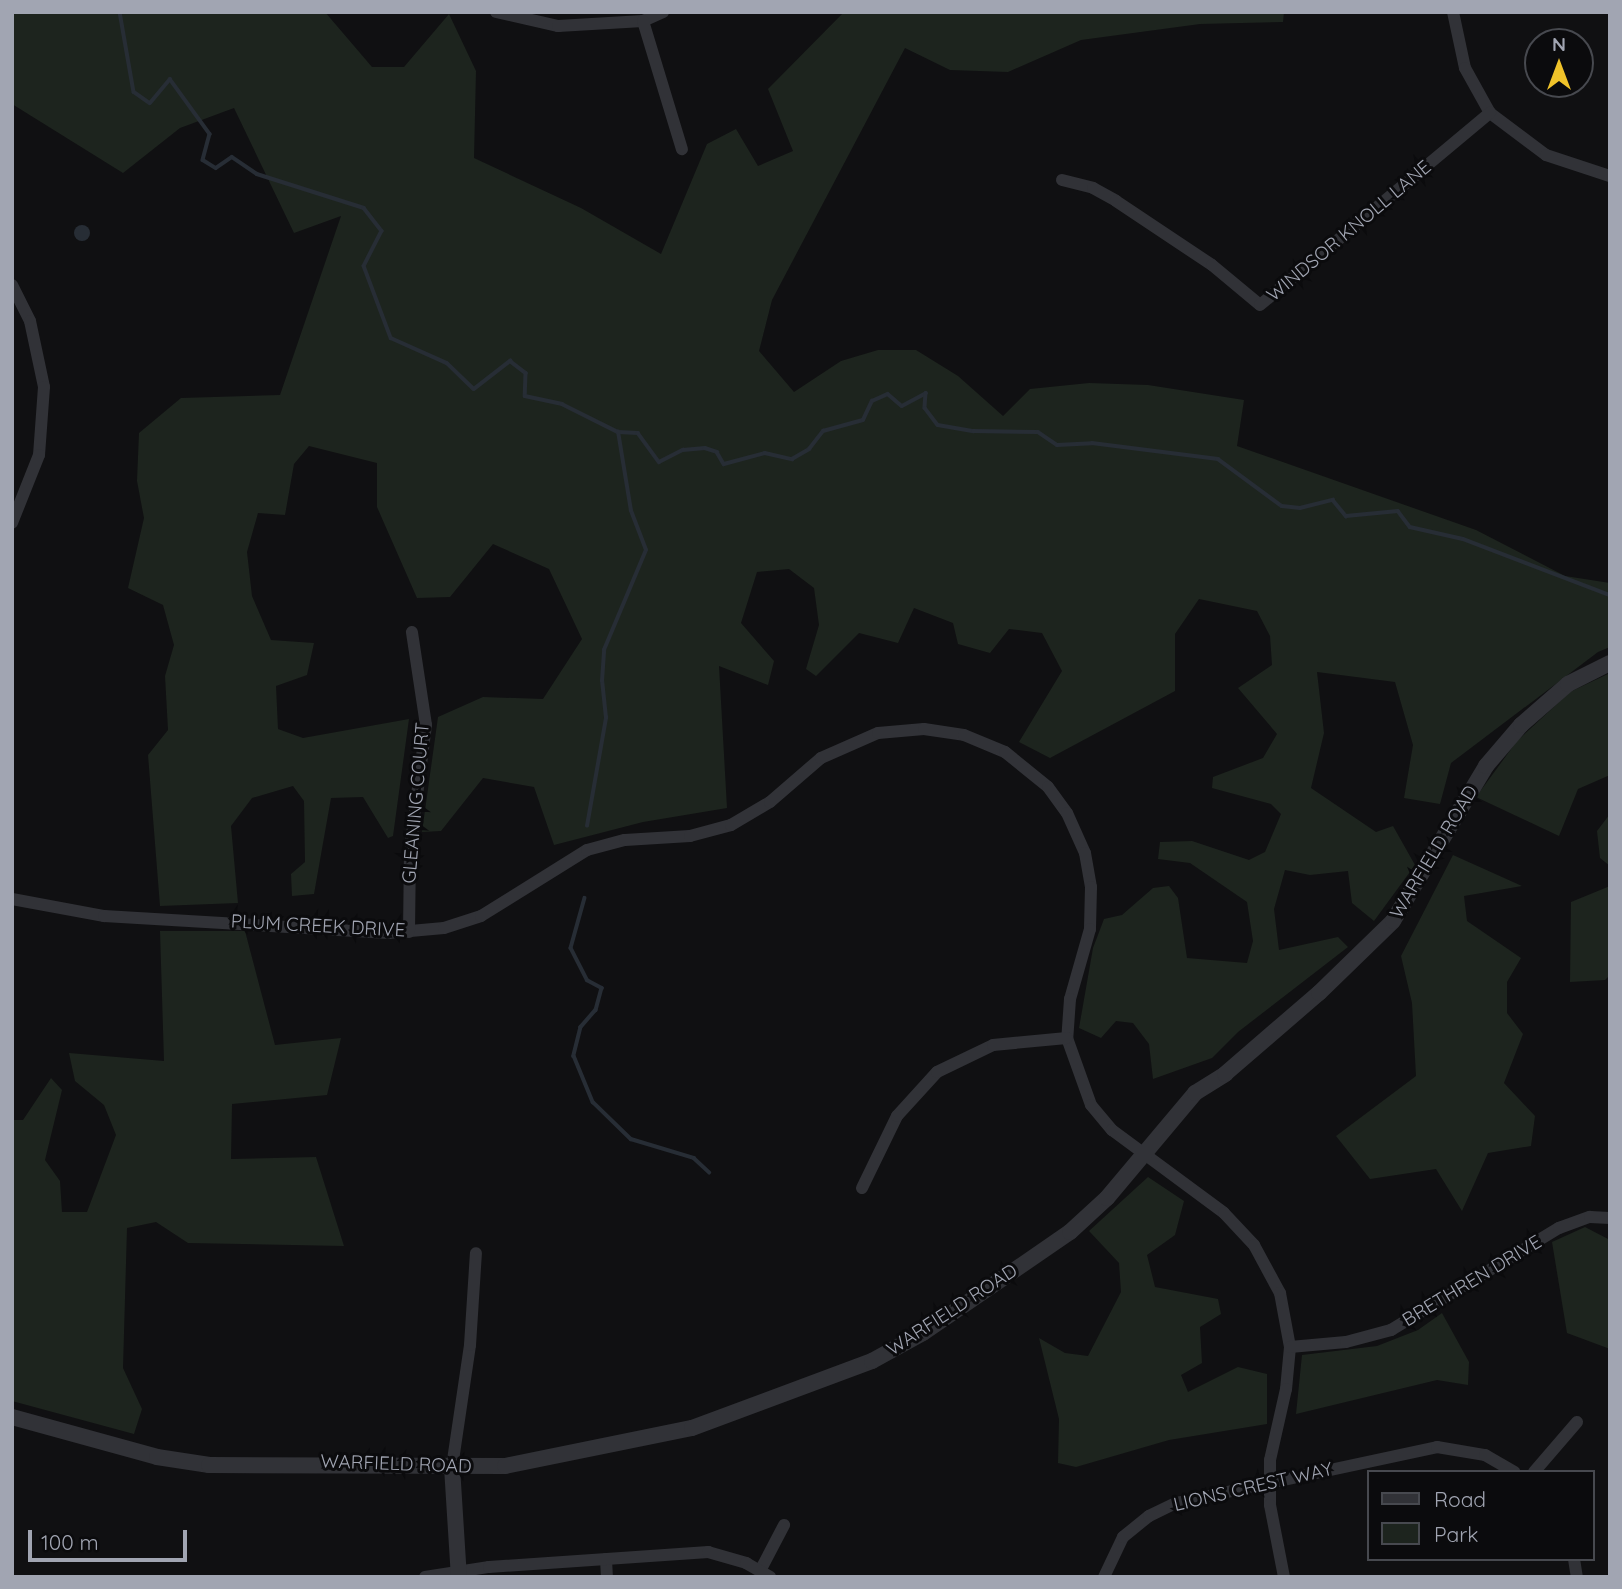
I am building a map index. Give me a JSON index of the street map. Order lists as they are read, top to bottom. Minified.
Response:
{"streets":{"street":["WINDSOR KNOLL LANE","GLEANING COURT","WARFIELD ROAD","PLUM CREEK DRIVE","BRETHREN DRIVE","LIONS CREST WAY"]},"crossings":[["GLEANING COURT","PLUM CREEK DRIVE"],["WARFIELD ROAD","PLUM CREEK DRIVE"],["PLUM CREEK DRIVE","BRETHREN DRIVE"],["PLUM CREEK DRIVE","LIONS CREST WAY"]],"legend":["Road","Park"],"scale_bar":"100 m","north":"top"}
